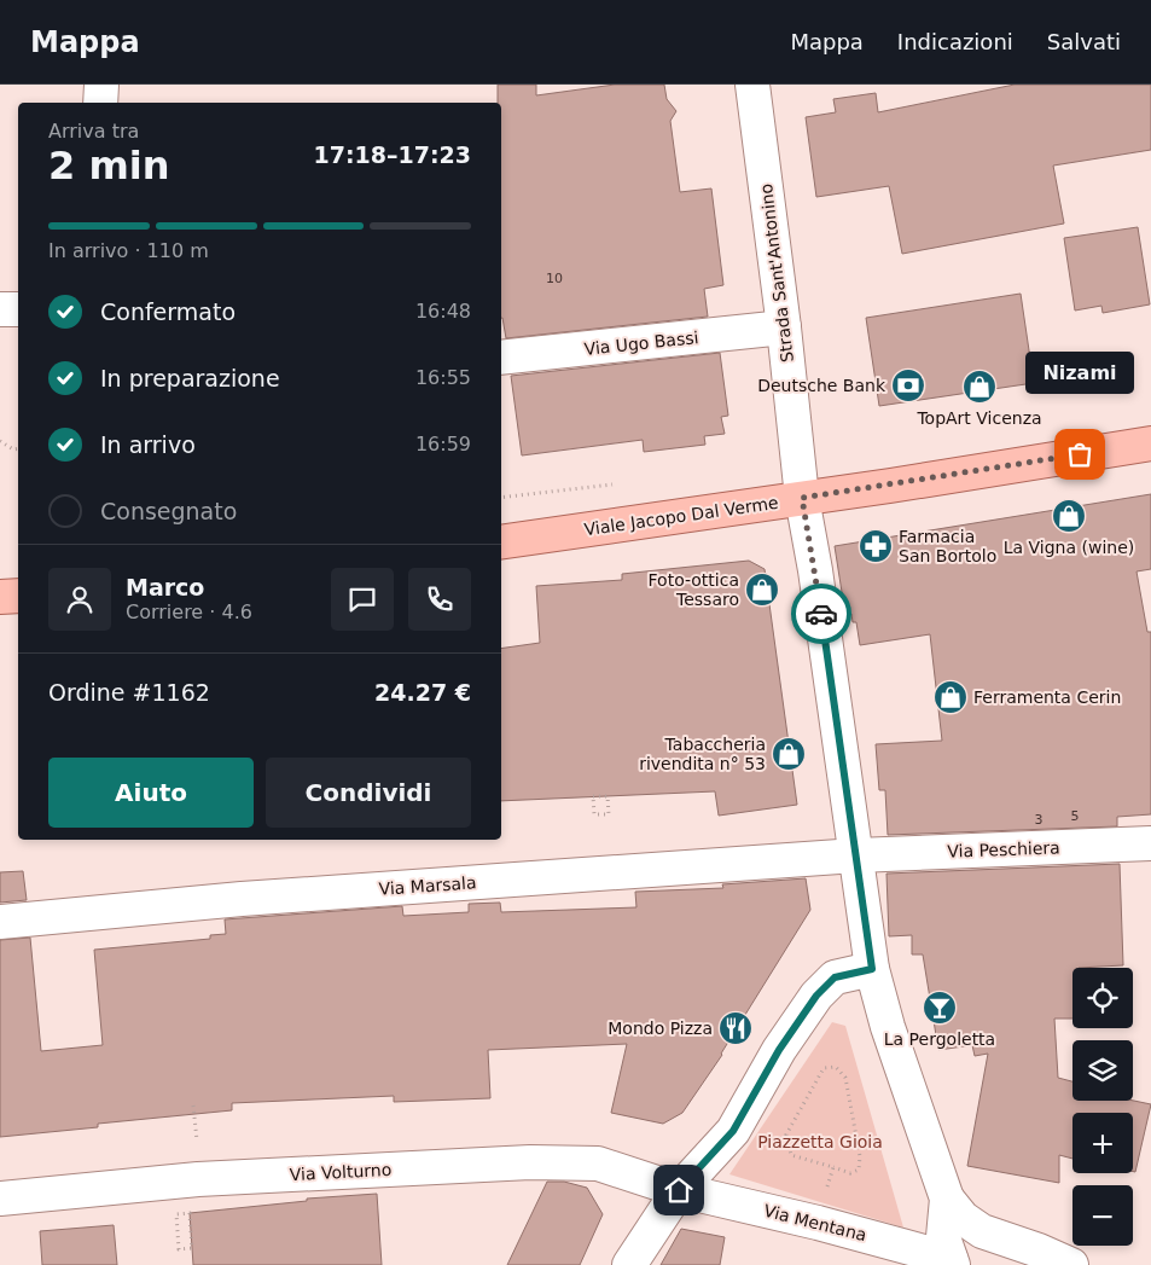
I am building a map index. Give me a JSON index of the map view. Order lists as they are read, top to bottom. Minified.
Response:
{"streets":{"main road":["Viale Jacopo Dal Verme"],"street":["Strada Sant'Antonino","Via Ugo Bassi","Via Peschiera","Via Marsala","Via Volturno","Via Mentana"]},"crossings":[["Strada Sant'Antonino","Via Ugo Bassi"],["Strada Sant'Antonino","Viale Jacopo Dal Verme"],["Strada Sant'Antonino","Via Peschiera"],["Strada Sant'Antonino","Via Marsala"],["Via Peschiera","Via Marsala"],["Via Volturno","Via Mentana"]],"parks":["Piazzetta Gioia"],"places":{"bank":["Deutsche Bank"],"shop":["TopArt Vicenza","La Vigna (wine)","Foto-ottica Tessaro","Ferramenta Cerin","Tabaccheria rivendita n° 53"],"other":["Nizami"],"pharmacy":["Farmacia San Bortolo"],"bar":["La Pergoletta"],"restaurant":["Mondo Pizza"]},"house_numbers":["10","5","3"],"page":{"header":"Mappa","nav":["Mappa","Indicazioni","Salvati"],"heading":["2 min","Arriva tra","17:18–17:23"],"panel":["Marco","Corriere · 4.6","Ordine #1162","24.27 €"],"bar":"In arrivo · 110 m","list":[["Confermato","16:48"],["In preparazione","16:55"],["In arrivo","16:59"],"Consegnato"],"bubble":"Nizami","buttons":["Aiuto","Condividi"],"map_buttons":["+","−"]}}
